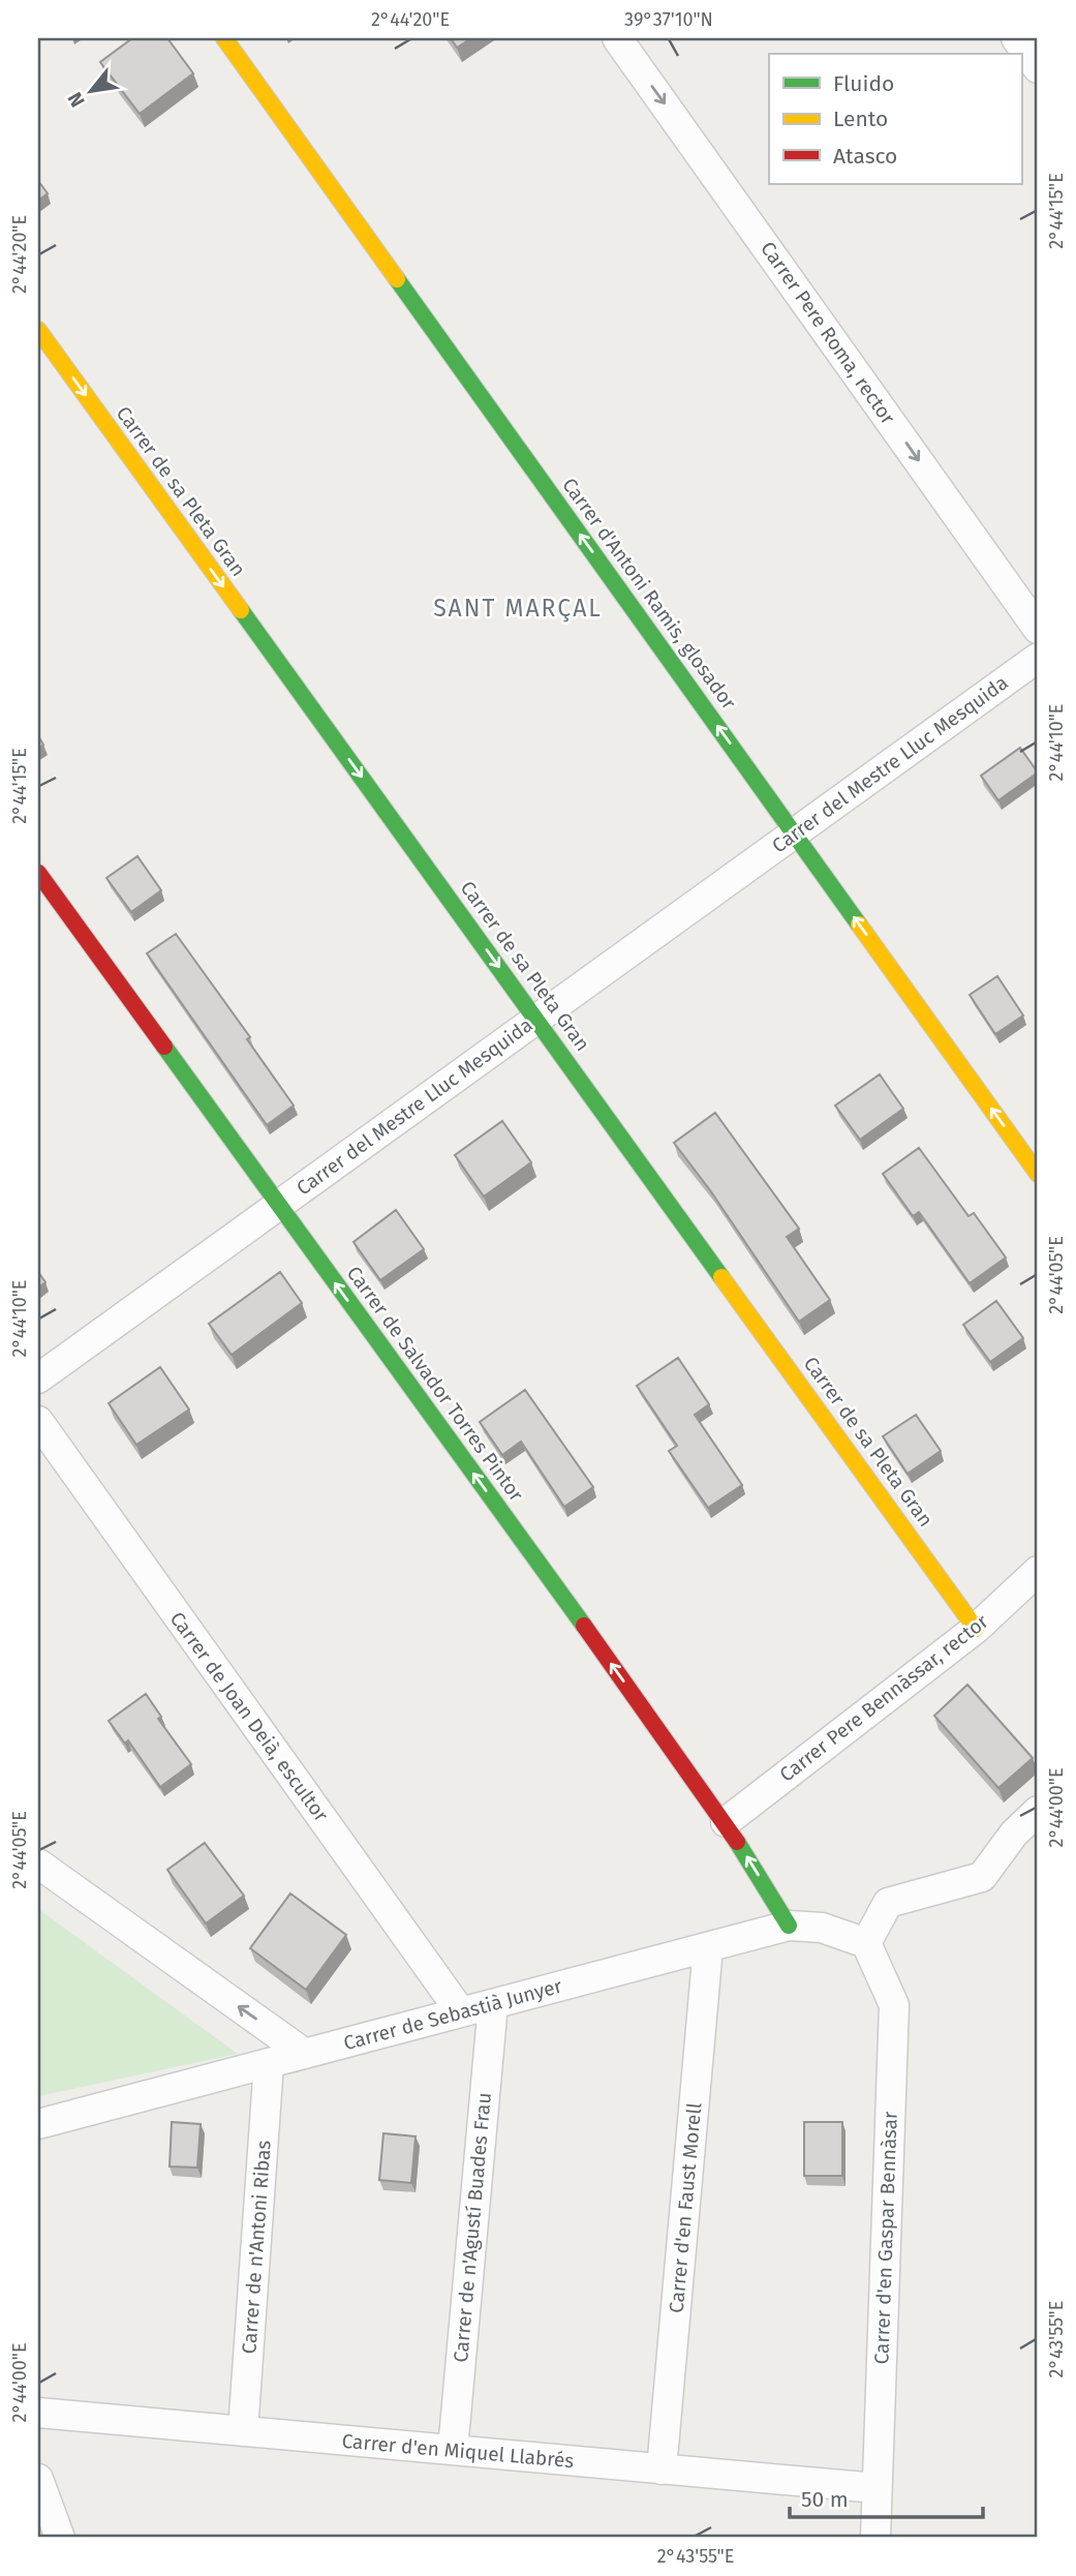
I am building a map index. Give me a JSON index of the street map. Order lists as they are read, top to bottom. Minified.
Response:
{"streets":{"street":["Carrer Pere Roma, rector","Carrer de sa Pleta Gran","Carrer d'Antoni Ramis, glosador","Carrer del Mestre Lluc Mesquida","Carrer de Salvador Torres Pintor","Carrer Pere Bennàssar, rector","Carrer de Joan Deià, escultor","Carrer de Sebastià Junyer","Carrer d'en Faust Morell","Carrer de n'Agustí Buades Frau","Carrer d'en Gaspar Bennàsar","Carrer de n'Antoni Ribas","Carrer d'en Miquel Llabrés"]},"crossings":[["Carrer de sa Pleta Gran","Carrer del Mestre Lluc Mesquida"],["Carrer de sa Pleta Gran","Carrer Pere Bennàssar, rector"],["Carrer d'Antoni Ramis, glosador","Carrer del Mestre Lluc Mesquida"],["Carrer del Mestre Lluc Mesquida","Carrer de Salvador Torres Pintor"],["Carrer de Salvador Torres Pintor","Carrer Pere Bennàssar, rector"],["Carrer de Salvador Torres Pintor","Carrer de Sebastià Junyer"],["Carrer de Joan Deià, escultor","Carrer de Sebastià Junyer"],["Carrer de Sebastià Junyer","Carrer d'en Faust Morell"],["Carrer de Sebastià Junyer","Carrer de n'Agustí Buades Frau"],["Carrer de Sebastià Junyer","Carrer d'en Gaspar Bennàsar"],["Carrer de Sebastià Junyer","Carrer de n'Antoni Ribas"],["Carrer d'en Faust Morell","Carrer d'en Miquel Llabrés"],["Carrer de n'Agustí Buades Frau","Carrer d'en Miquel Llabrés"],["Carrer d'en Gaspar Bennàsar","Carrer d'en Miquel Llabrés"],["Carrer de n'Antoni Ribas","Carrer d'en Miquel Llabrés"]],"one_way":["Carrer Pere Roma, rector","Carrer de sa Pleta Gran","Carrer d'Antoni Ramis, glosador","Carrer de Salvador Torres Pintor"],"districts":["SANT MARÇAL"],"legend":["Fluido","Lento","Atasco"],"scale_bar":"50 m","north":"bottom left","coordinates":["2°44'20\"E","39°37'10\"N","2°44'15\"E","2°44'10\"E","2°44'05\"E","2°44'00\"E","2°43'55\"E"]}
